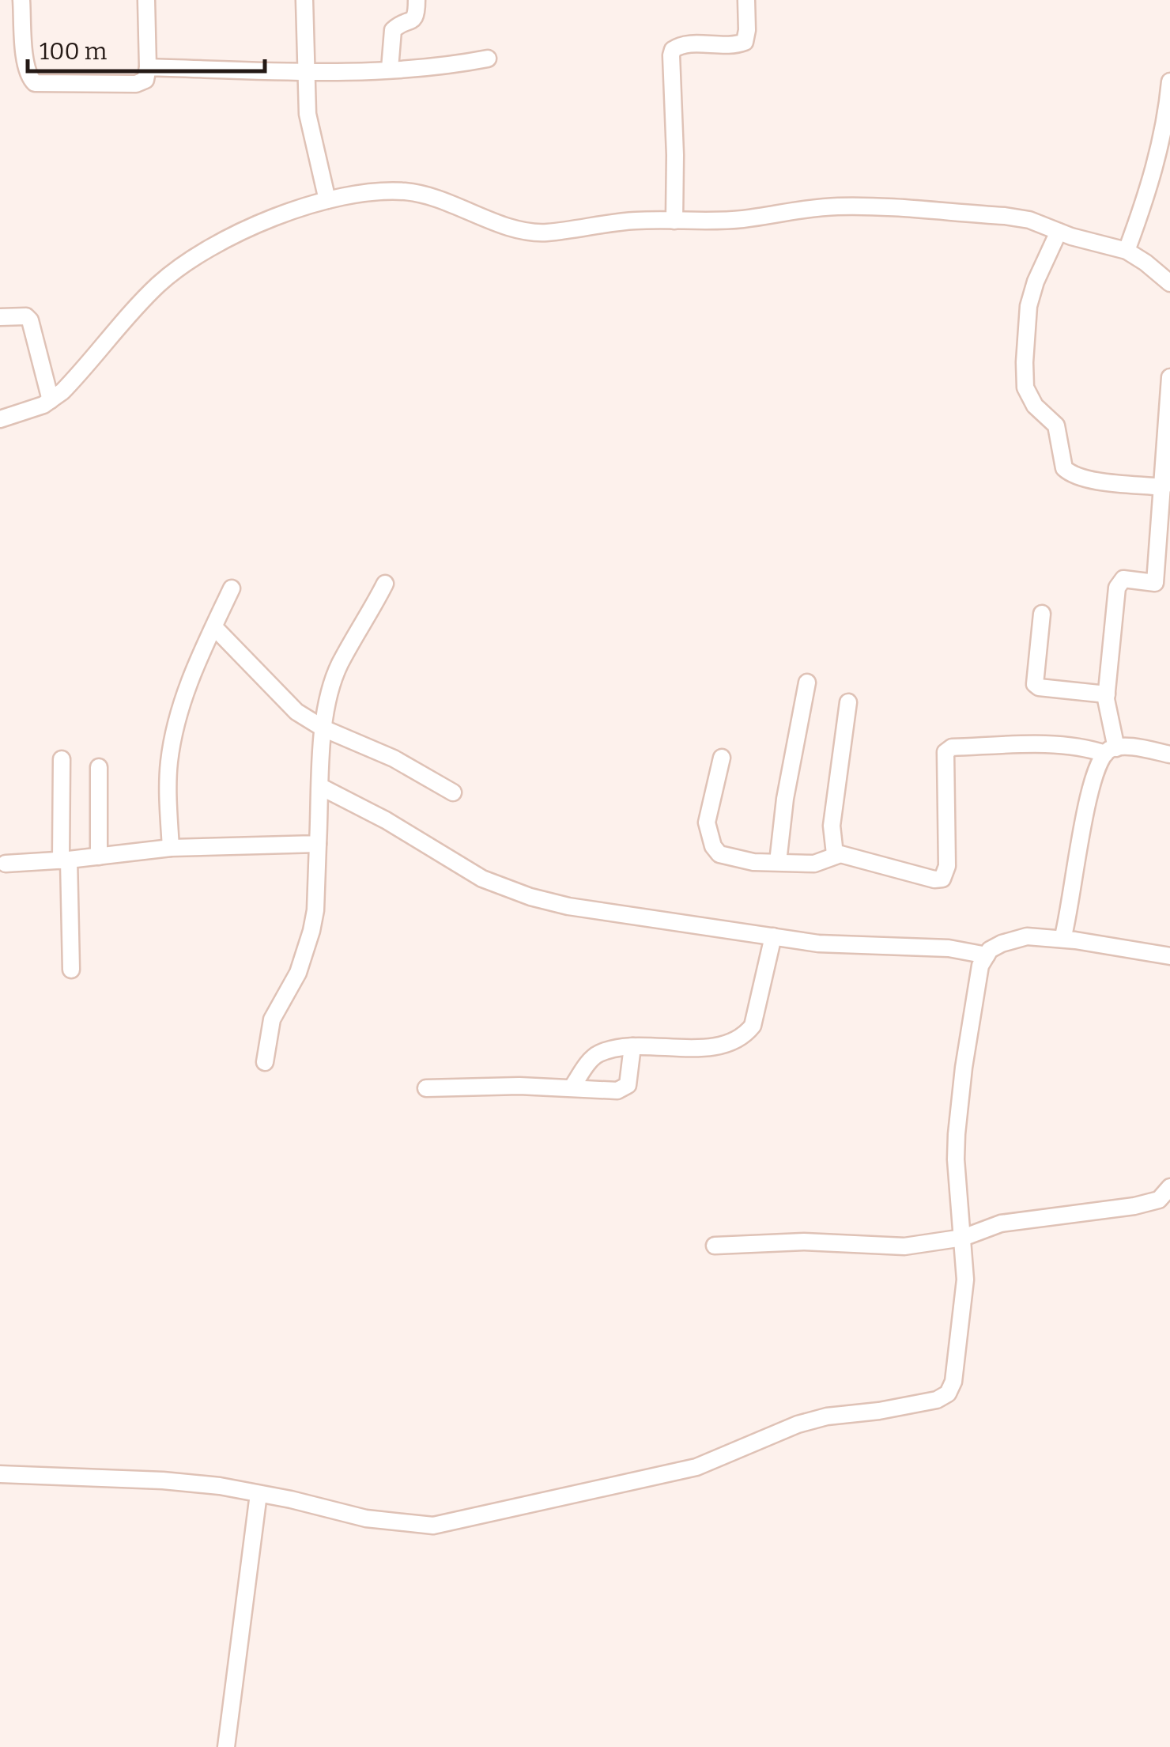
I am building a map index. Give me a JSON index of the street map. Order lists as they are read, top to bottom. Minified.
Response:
{"scale_bar":"100 m"}
